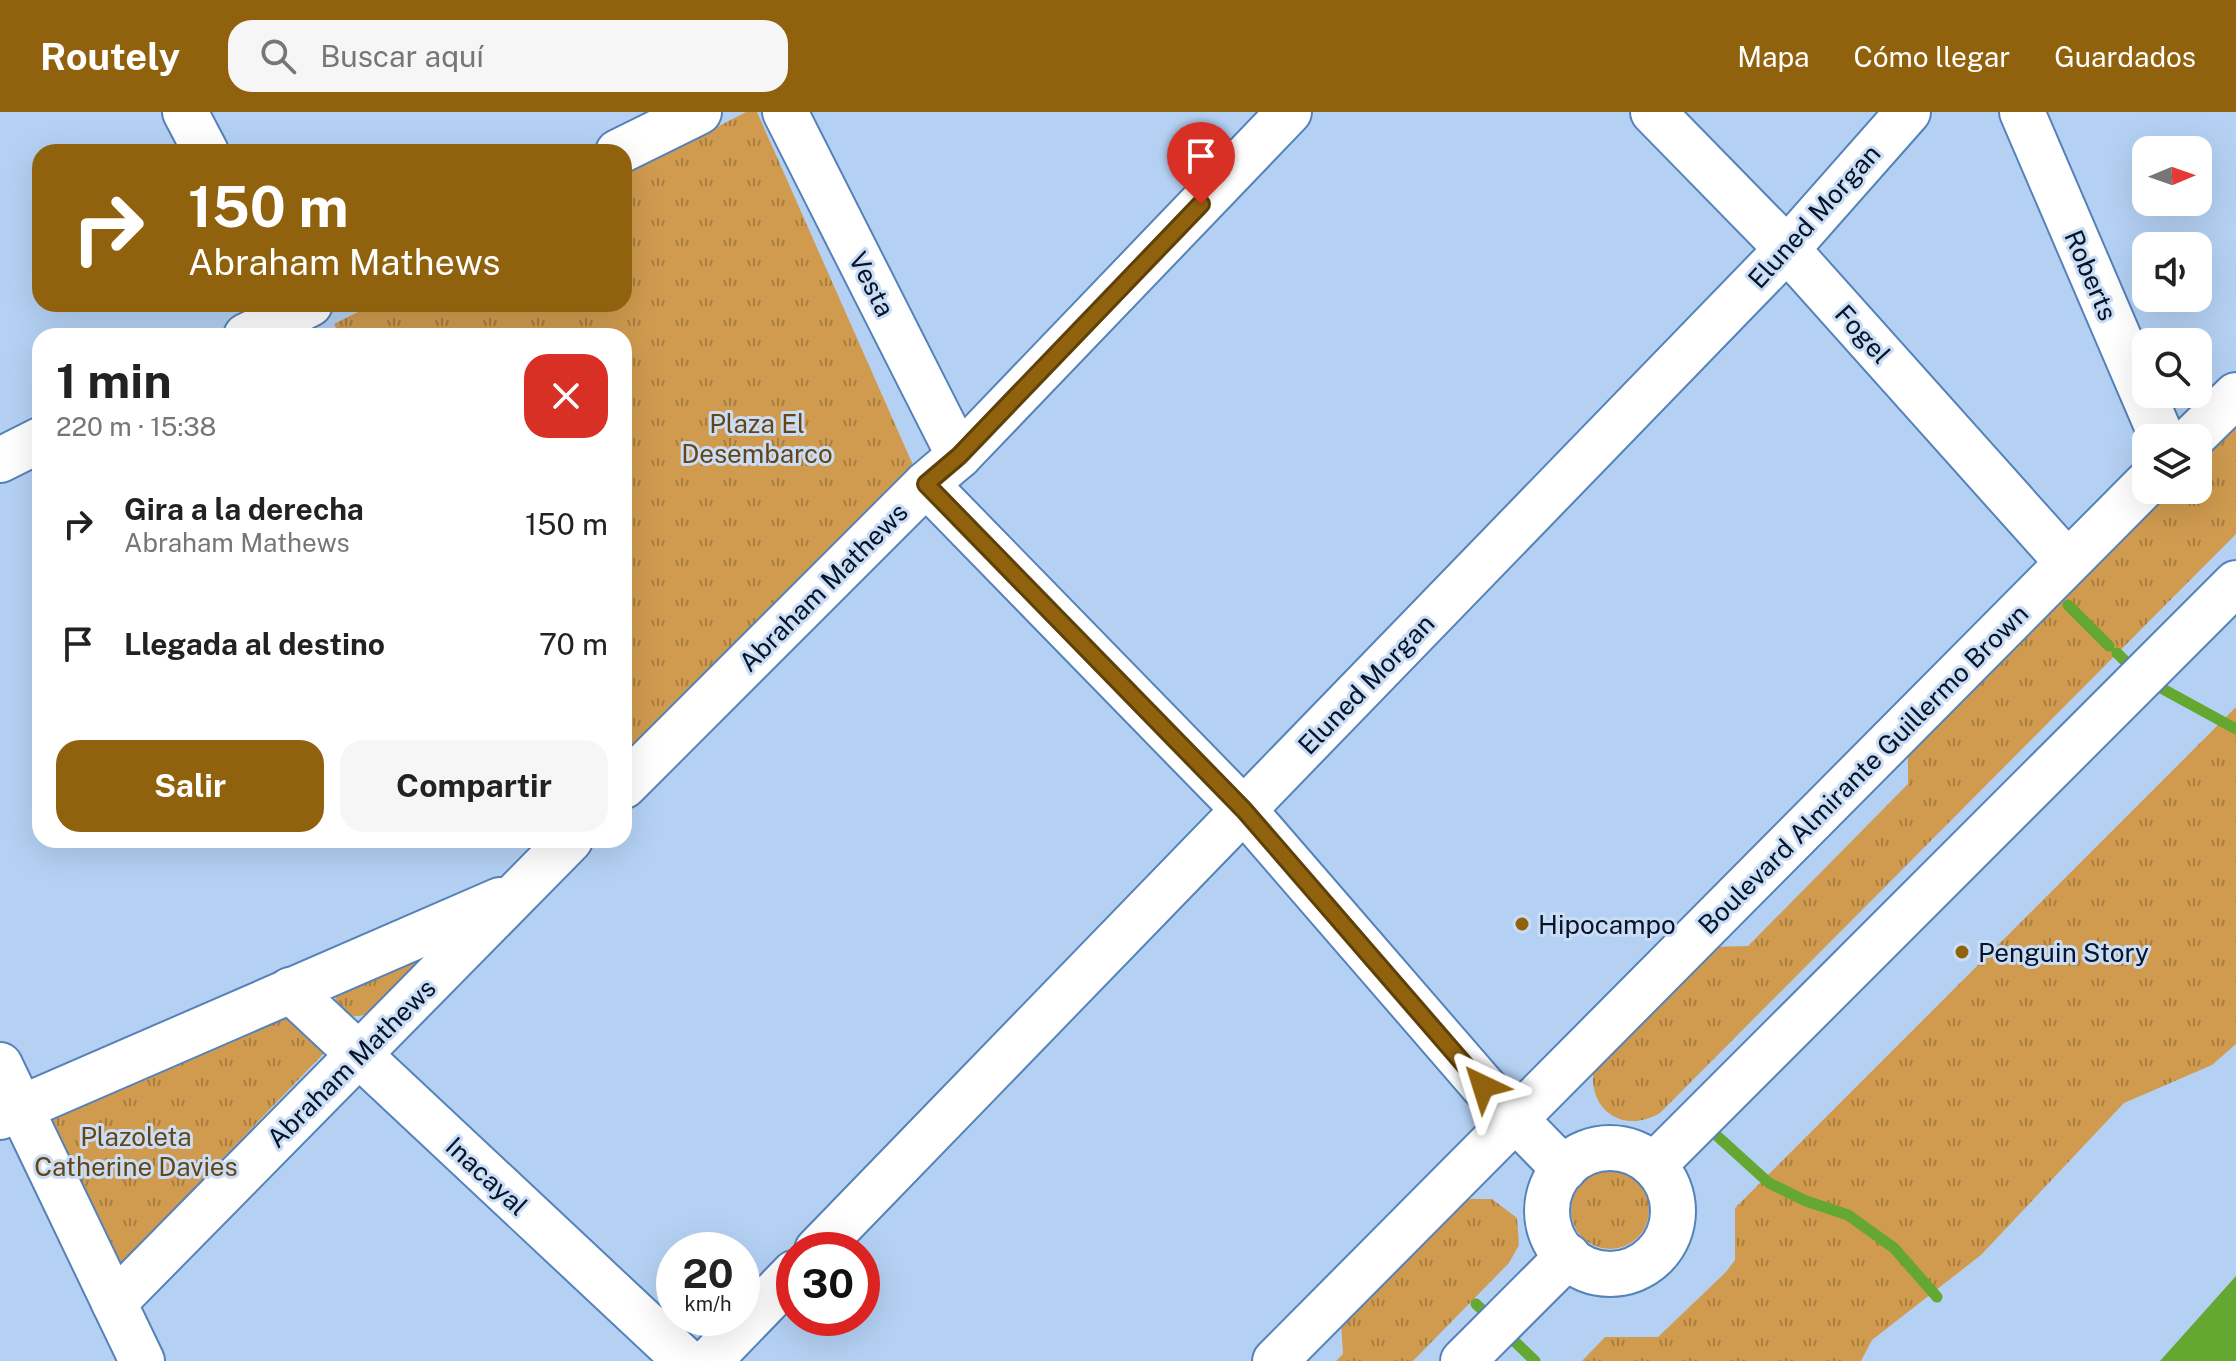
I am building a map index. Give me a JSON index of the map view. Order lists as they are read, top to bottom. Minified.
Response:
{"streets":{"street":["Eluned Morgan","Roberts","Vesta","Fogel","Abraham Mathews","Boulevard Almirante Guillermo Brown","Inacayal"]},"crossings":[["Eluned Morgan","Fogel"],["Vesta","Abraham Mathews"],["Fogel","Boulevard Almirante Guillermo Brown"],["Abraham Mathews","Inacayal"]],"parks":["Plaza El Desembarco","Plazoleta Catherine Davies"],"places":["Hipocampo","Penguin Story"],"north":"right","page":{"header":"Routely","search":"Buscar aquí","nav":["Mapa","Cómo llegar","Guardados"],"turn":["150 m","Abraham Mathews"],"heading":["1 min","220 m · 15:38"],"list":[{"name":"Gira a la derecha","note":"Abraham Mathews","value":"150 m"},{"name":"Llegada al destino","value":"70 m"}],"buttons":["Salir","Compartir"],"speed":"20 km/h","limit":"30"}}
